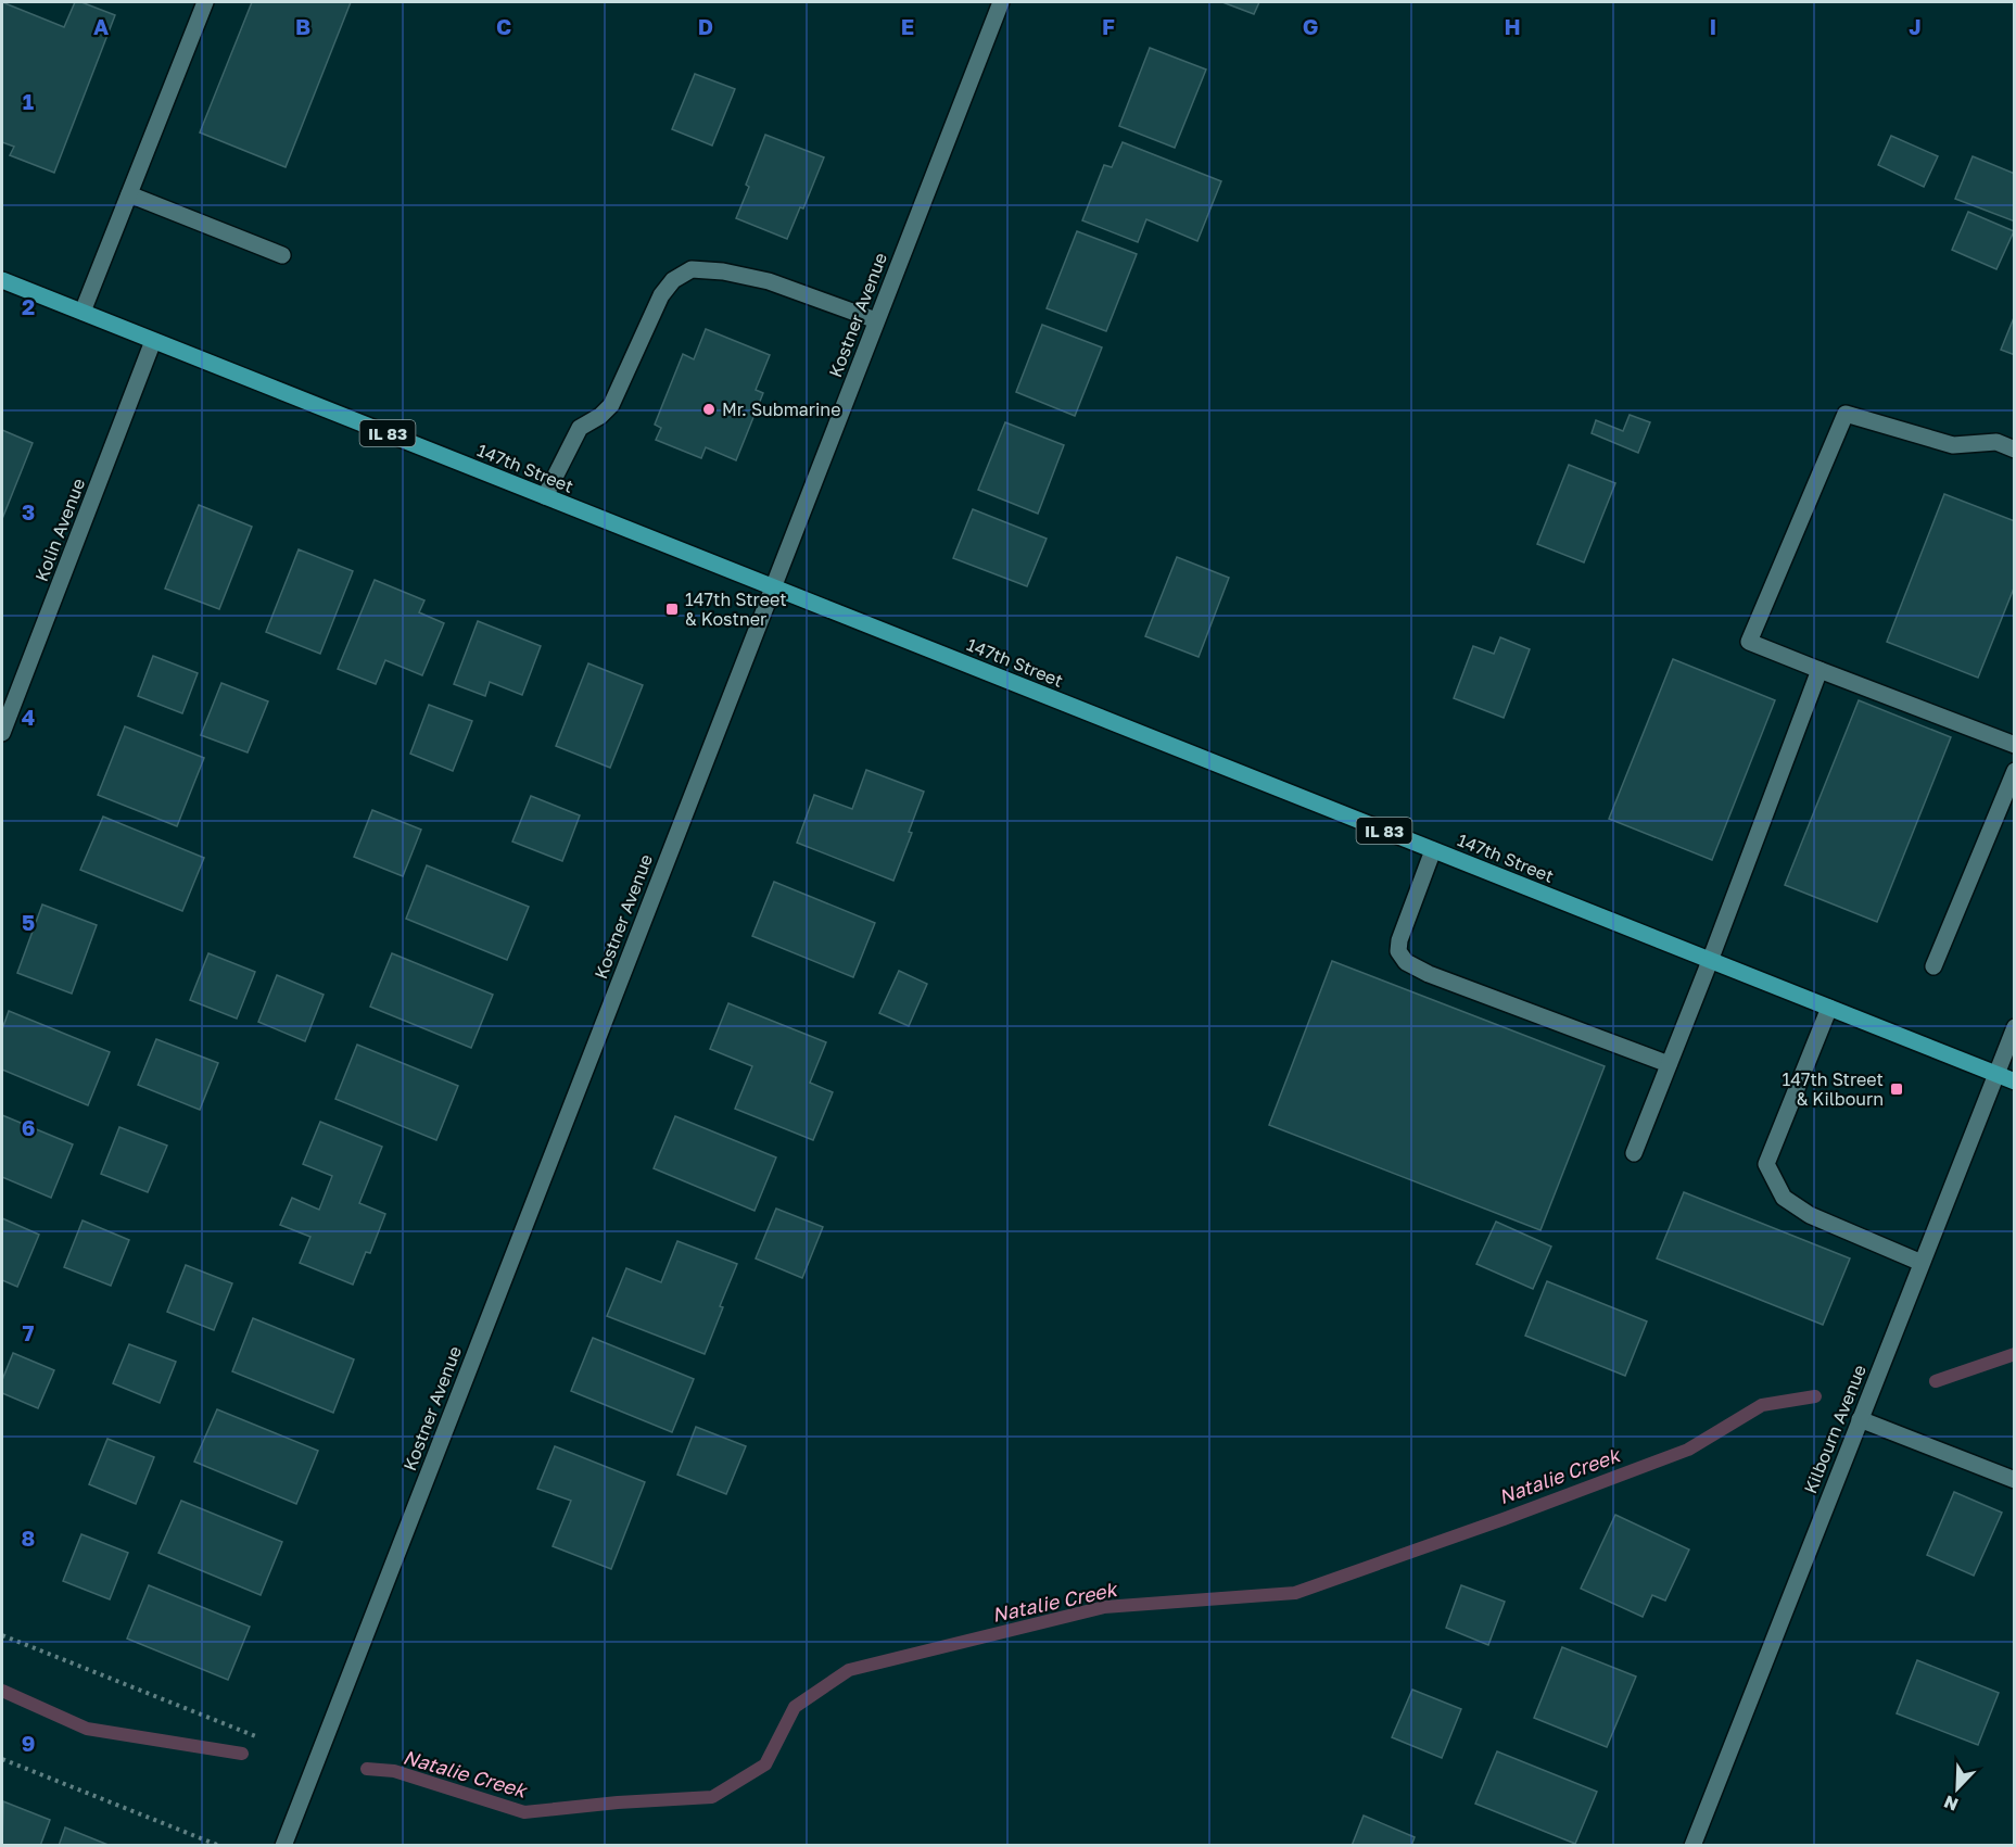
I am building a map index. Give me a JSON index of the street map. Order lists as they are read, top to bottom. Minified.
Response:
{"streets":{"main road":["IL 83","147th Street"],"street":["Kostner Avenue","Kolin Avenue","Kilbourn Avenue"]},"crossings":[["Kostner Avenue","147th Street"],["147th Street","Kolin Avenue"],["147th Street","Kilbourn Avenue"]],"water":["Natalie Creek"],"places":{"other":["Mr. Submarine"],"transit":["147th Street & Kostner","147th Street & Kilbourn"]},"north":"bottom left","grid":{"columns":["A","B","C","D","E","F","G","H","I","J"],"rows":["1","2","3","4","5","6","7","8","9"]}}
